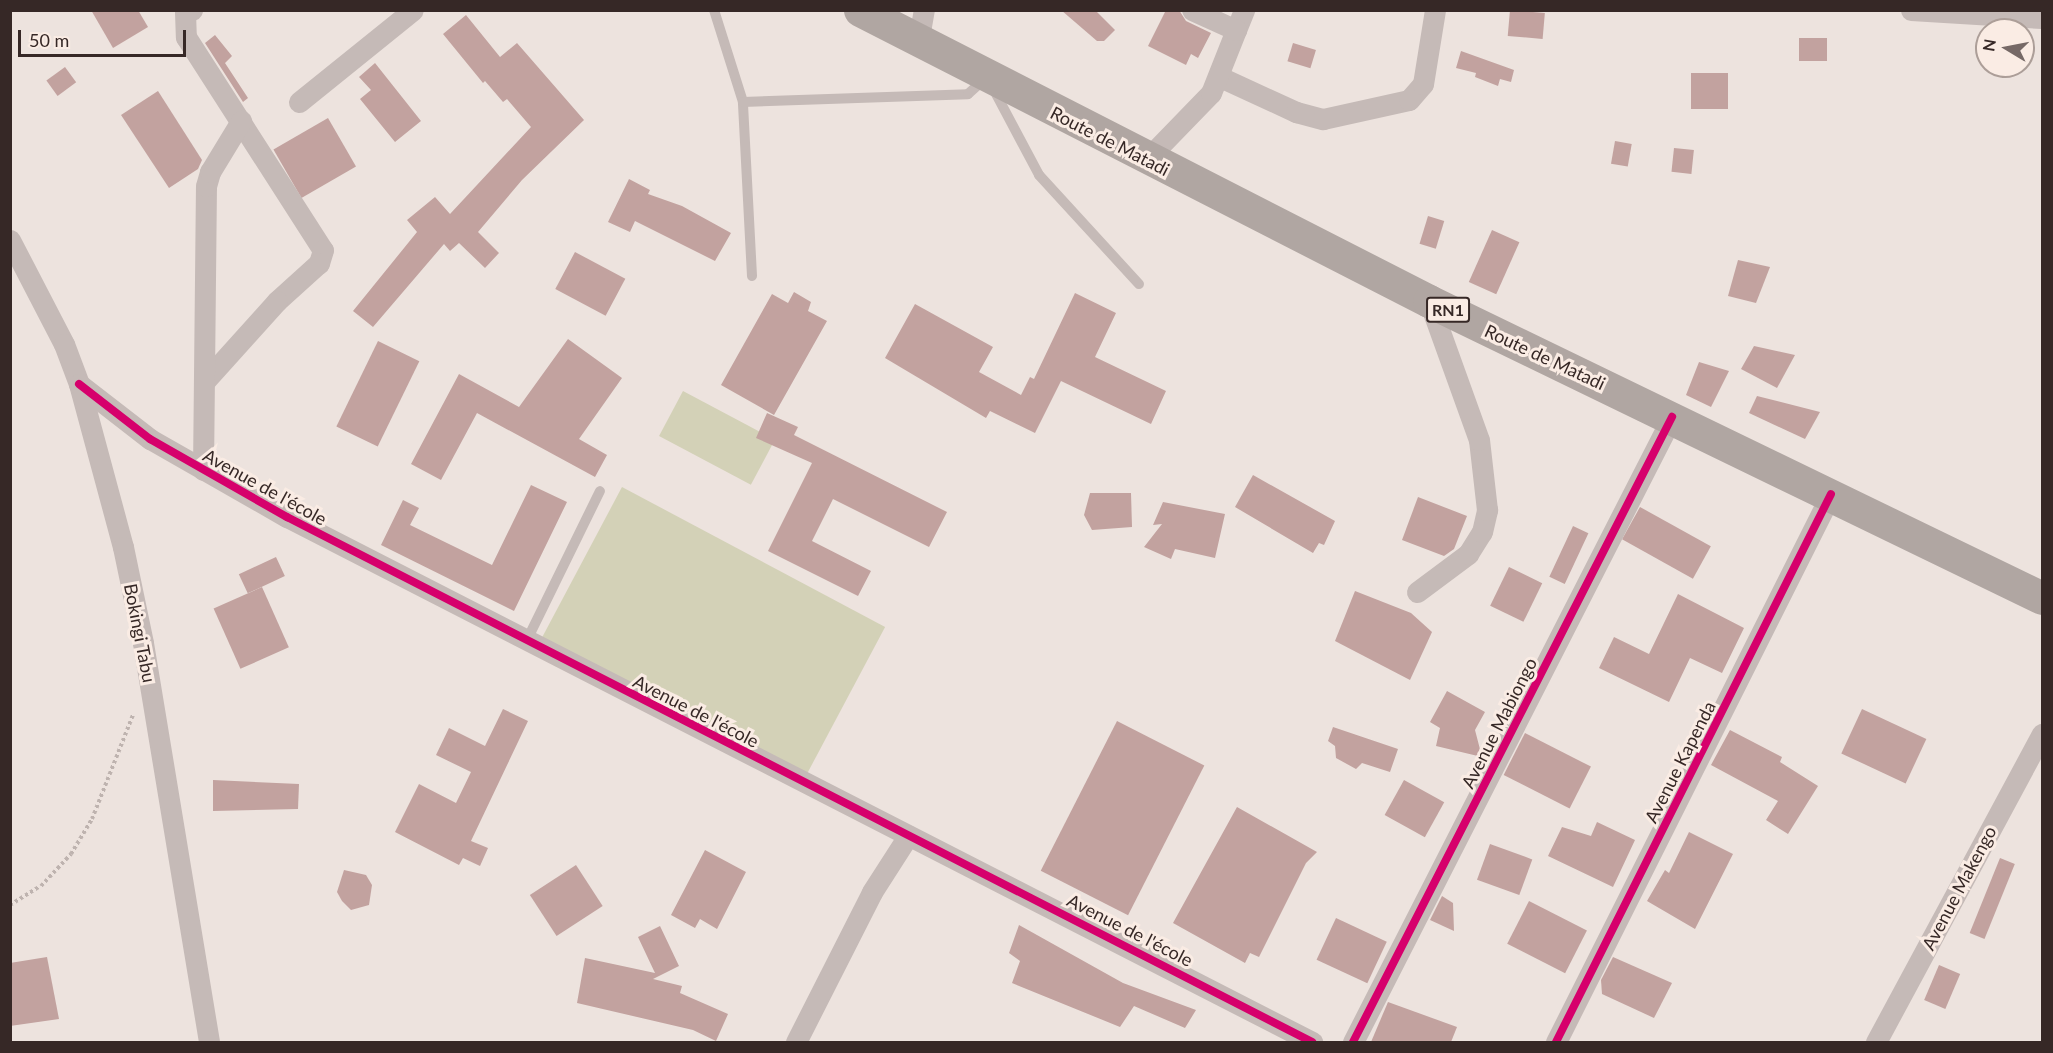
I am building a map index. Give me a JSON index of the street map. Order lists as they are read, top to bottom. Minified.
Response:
{"streets":{"highway":["Route de Matadi","RN1"],"street":["Avenue de l'école","Bokingi Tabu","Avenue Mabiongo","Avenue Kapenda","Avenue Makengo"]},"crossings":[["Route de Matadi","Avenue Mabiongo"],["Route de Matadi","Avenue Kapenda"],["Avenue de l'école","Bokingi Tabu"]],"scale_bar":"50 m","north":"left"}
